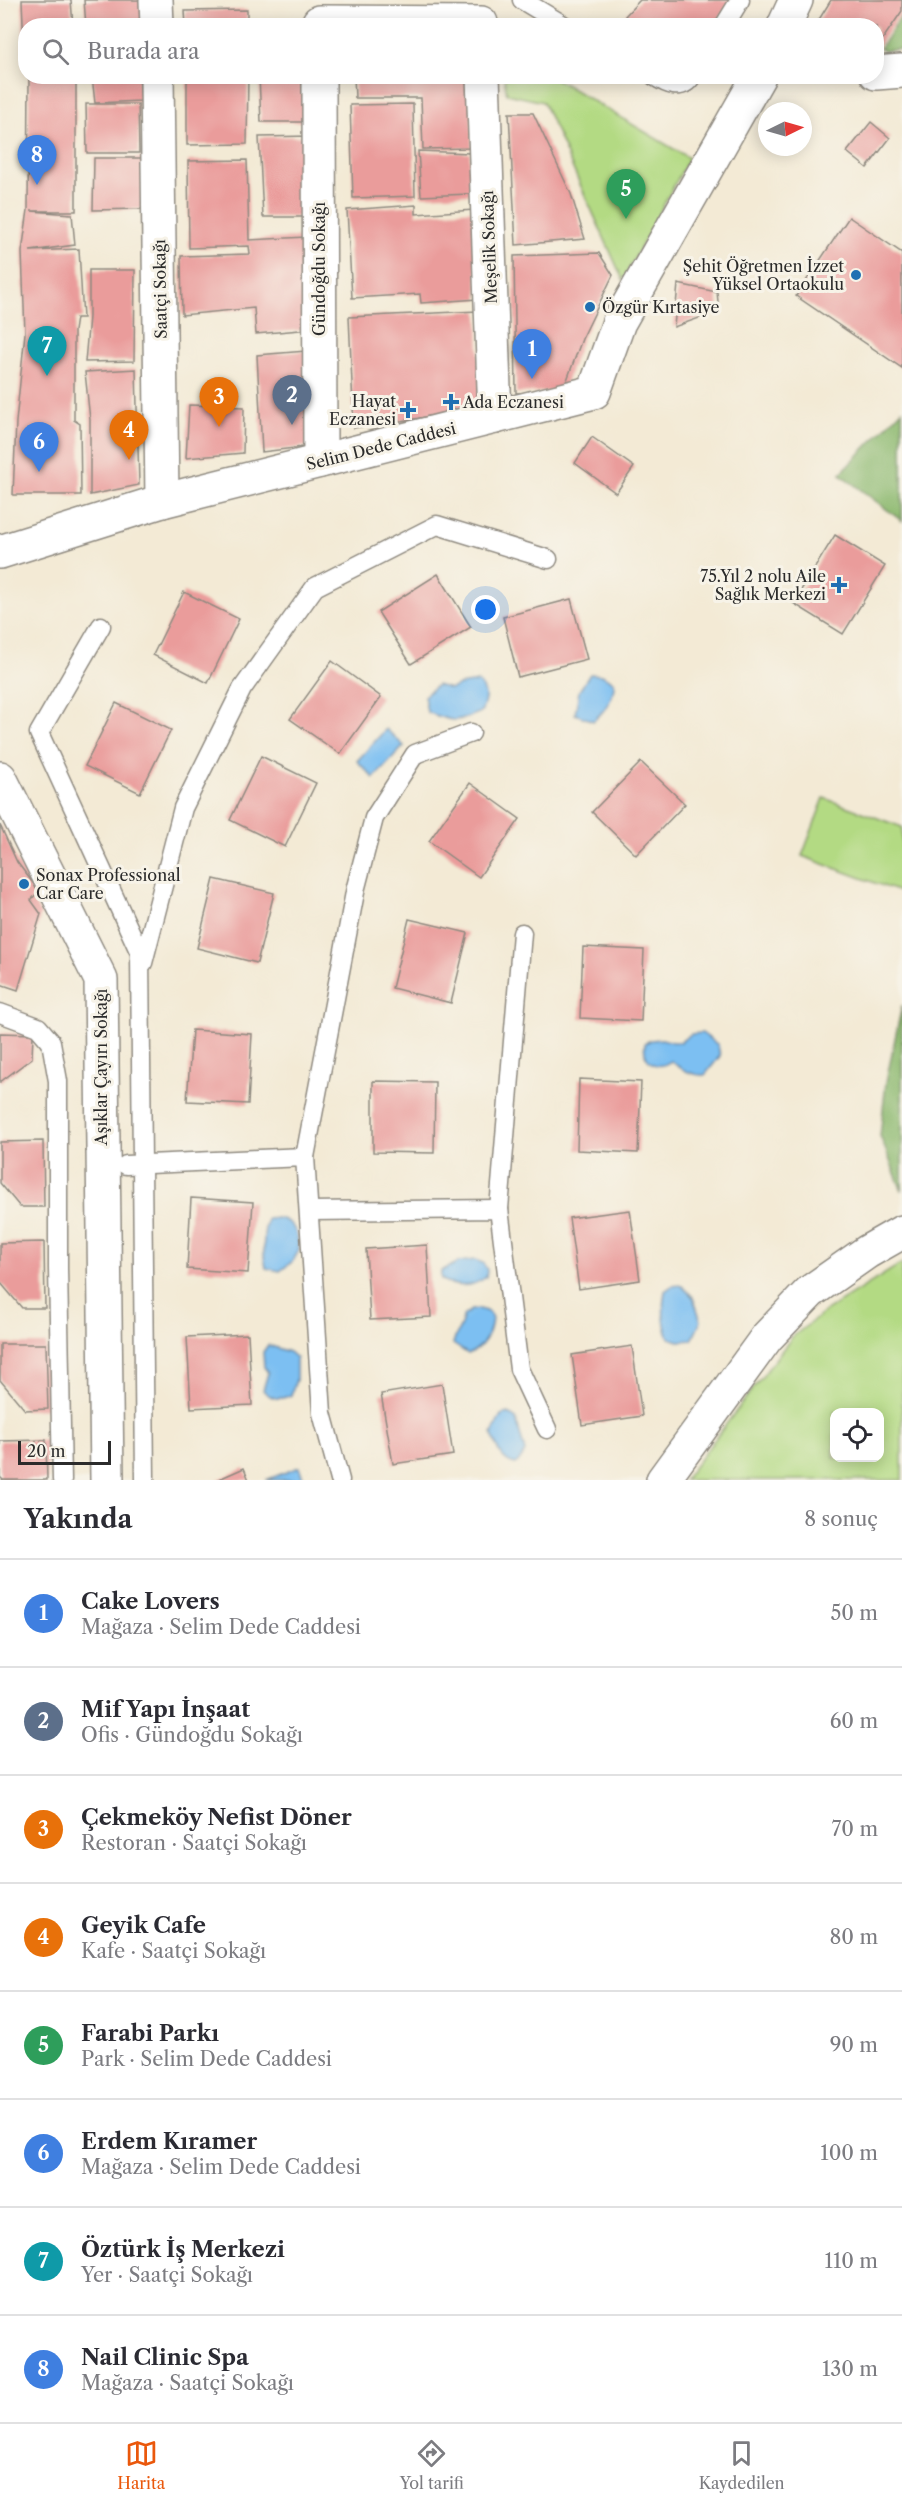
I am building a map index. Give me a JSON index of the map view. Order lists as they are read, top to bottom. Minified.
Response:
{"streets":{"street":["Meşelik Sokağı","Gündoğdu Sokağı","Saatçi Sokağı","Selim Dede Caddesi","Aşıklar Çayırı Sokağı"]},"crossings":[["Meşelik Sokağı","Selim Dede Caddesi"],["Gündoğdu Sokağı","Selim Dede Caddesi"],["Saatçi Sokağı","Selim Dede Caddesi"]],"places":{"other":["Şehit Öğretmen İzzet Yüksel Ortaokulu","Özgür Kırtasiye","Sonax Professional Car Care"],"health":["Ada Eczanesi","Hayat Eczanesi","75.Yıl 2 nolu Aile Sağlık Merkezi"]},"scale_bar":"20 m","north":"right","page":{"search":"Burada ara","pins":["8","5","7","1","2","3","4","6"],"scale":"20 m","heading":["Yakında","8 sonuç"],"list":[{"mark":"1","name":"Cake Lovers","note":"Mağaza · Selim Dede Caddesi","value":"50 m"},{"mark":"2","name":"Mif Yapı İnşaat","note":"Ofis · Gündoğdu Sokağı","value":"60 m"},{"mark":"3","name":"Çekmeköy Nefist Döner","note":"Restoran · Saatçi Sokağı","value":"70 m"},{"mark":"4","name":"Geyik Cafe","note":"Kafe · Saatçi Sokağı","value":"80 m"},{"mark":"5","name":"Farabi Parkı","note":"Park · Selim Dede Caddesi","value":"90 m"},{"mark":"6","name":"Erdem Kıramer","note":"Mağaza · Selim Dede Caddesi","value":"100 m"},{"mark":"7","name":"Öztürk İş Merkezi","note":"Yer · Saatçi Sokağı","value":"110 m"},{"mark":"8","name":"Nail Clinic Spa","note":"Mağaza · Saatçi Sokağı","value":"130 m"}],"nav":["Harita","Yol tarifi","Kaydedilen"]}}
